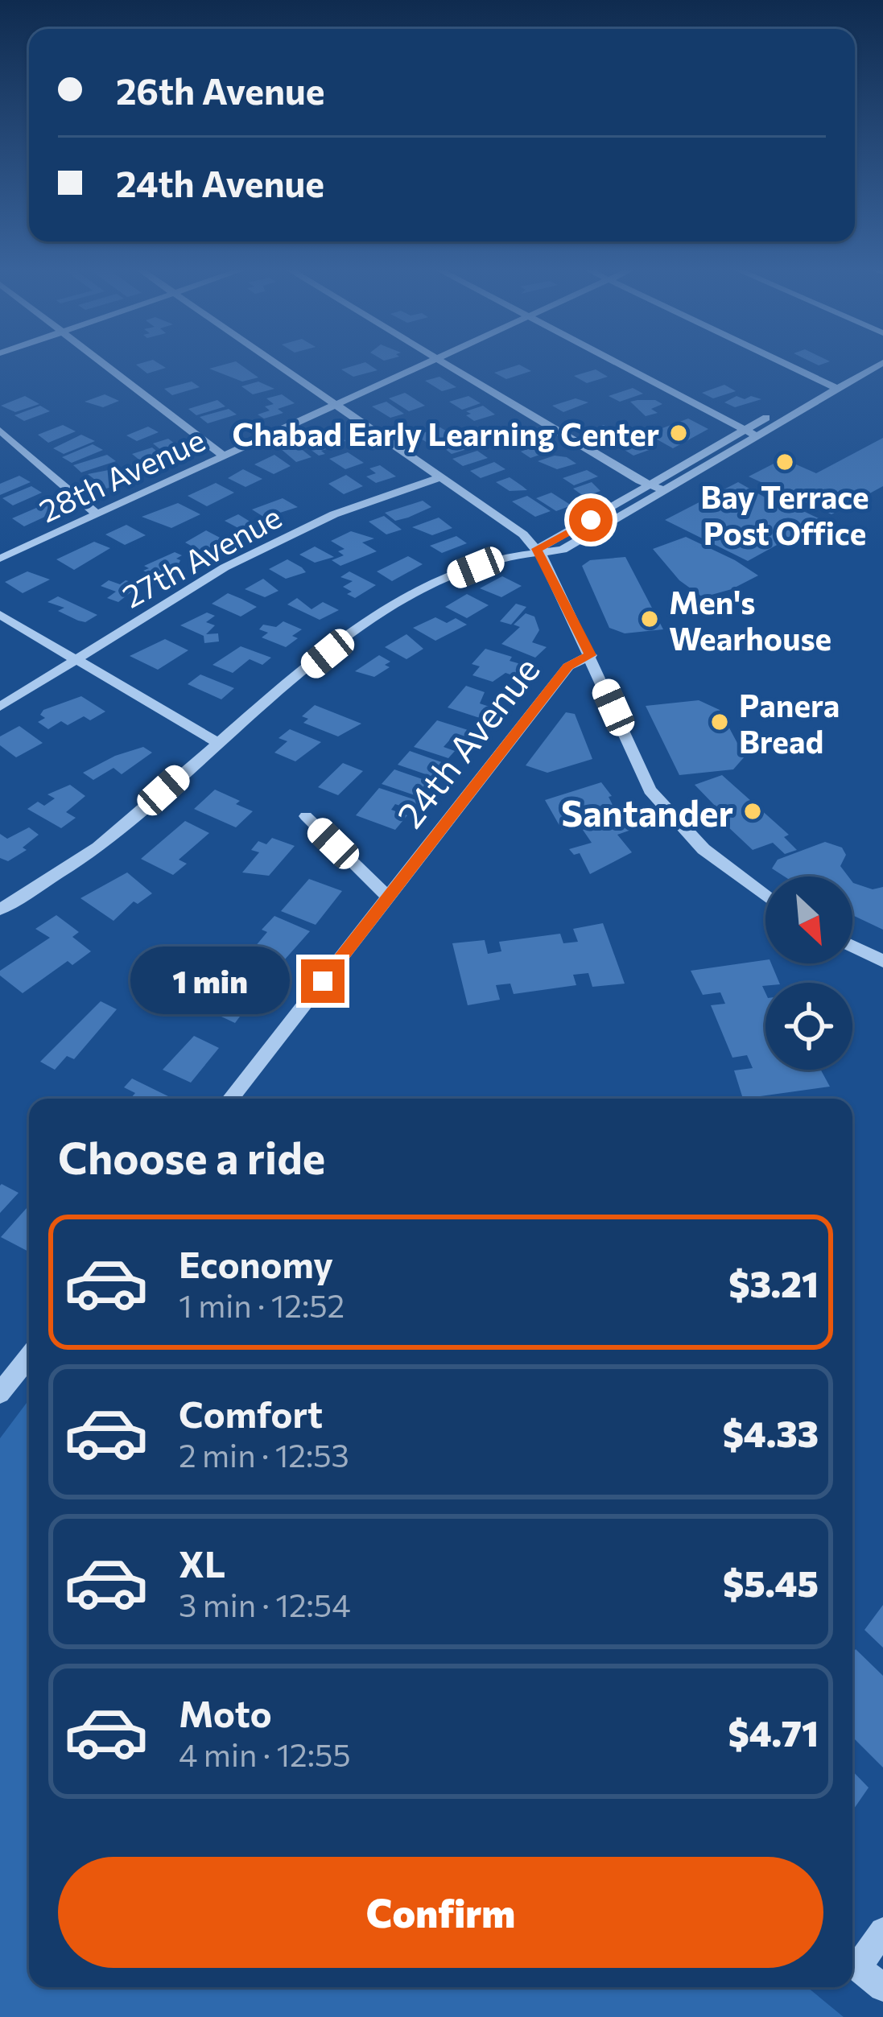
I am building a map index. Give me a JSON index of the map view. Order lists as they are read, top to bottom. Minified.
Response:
{"streets":{"street":["28th Avenue","27th Avenue","24th Avenue"]},"places":["Chabad Early Learning Center","Bay Terrace Post Office","Men's Wearhouse","Panera Bread","Santander"],"north":"bottom right","page":{"banner":["26th Avenue","24th Avenue"],"bubble":"1 min","heading":"Choose a ride","list":[{"name":"Economy","note":"1 min · 12:52","value":"$3.21"},{"name":"Comfort","note":"2 min · 12:53","value":"$4.33"},{"name":"XL","note":"3 min · 12:54","value":"$5.45"},{"name":"Moto","note":"4 min · 12:55","value":"$4.71"}],"buttons":"Confirm"}}
